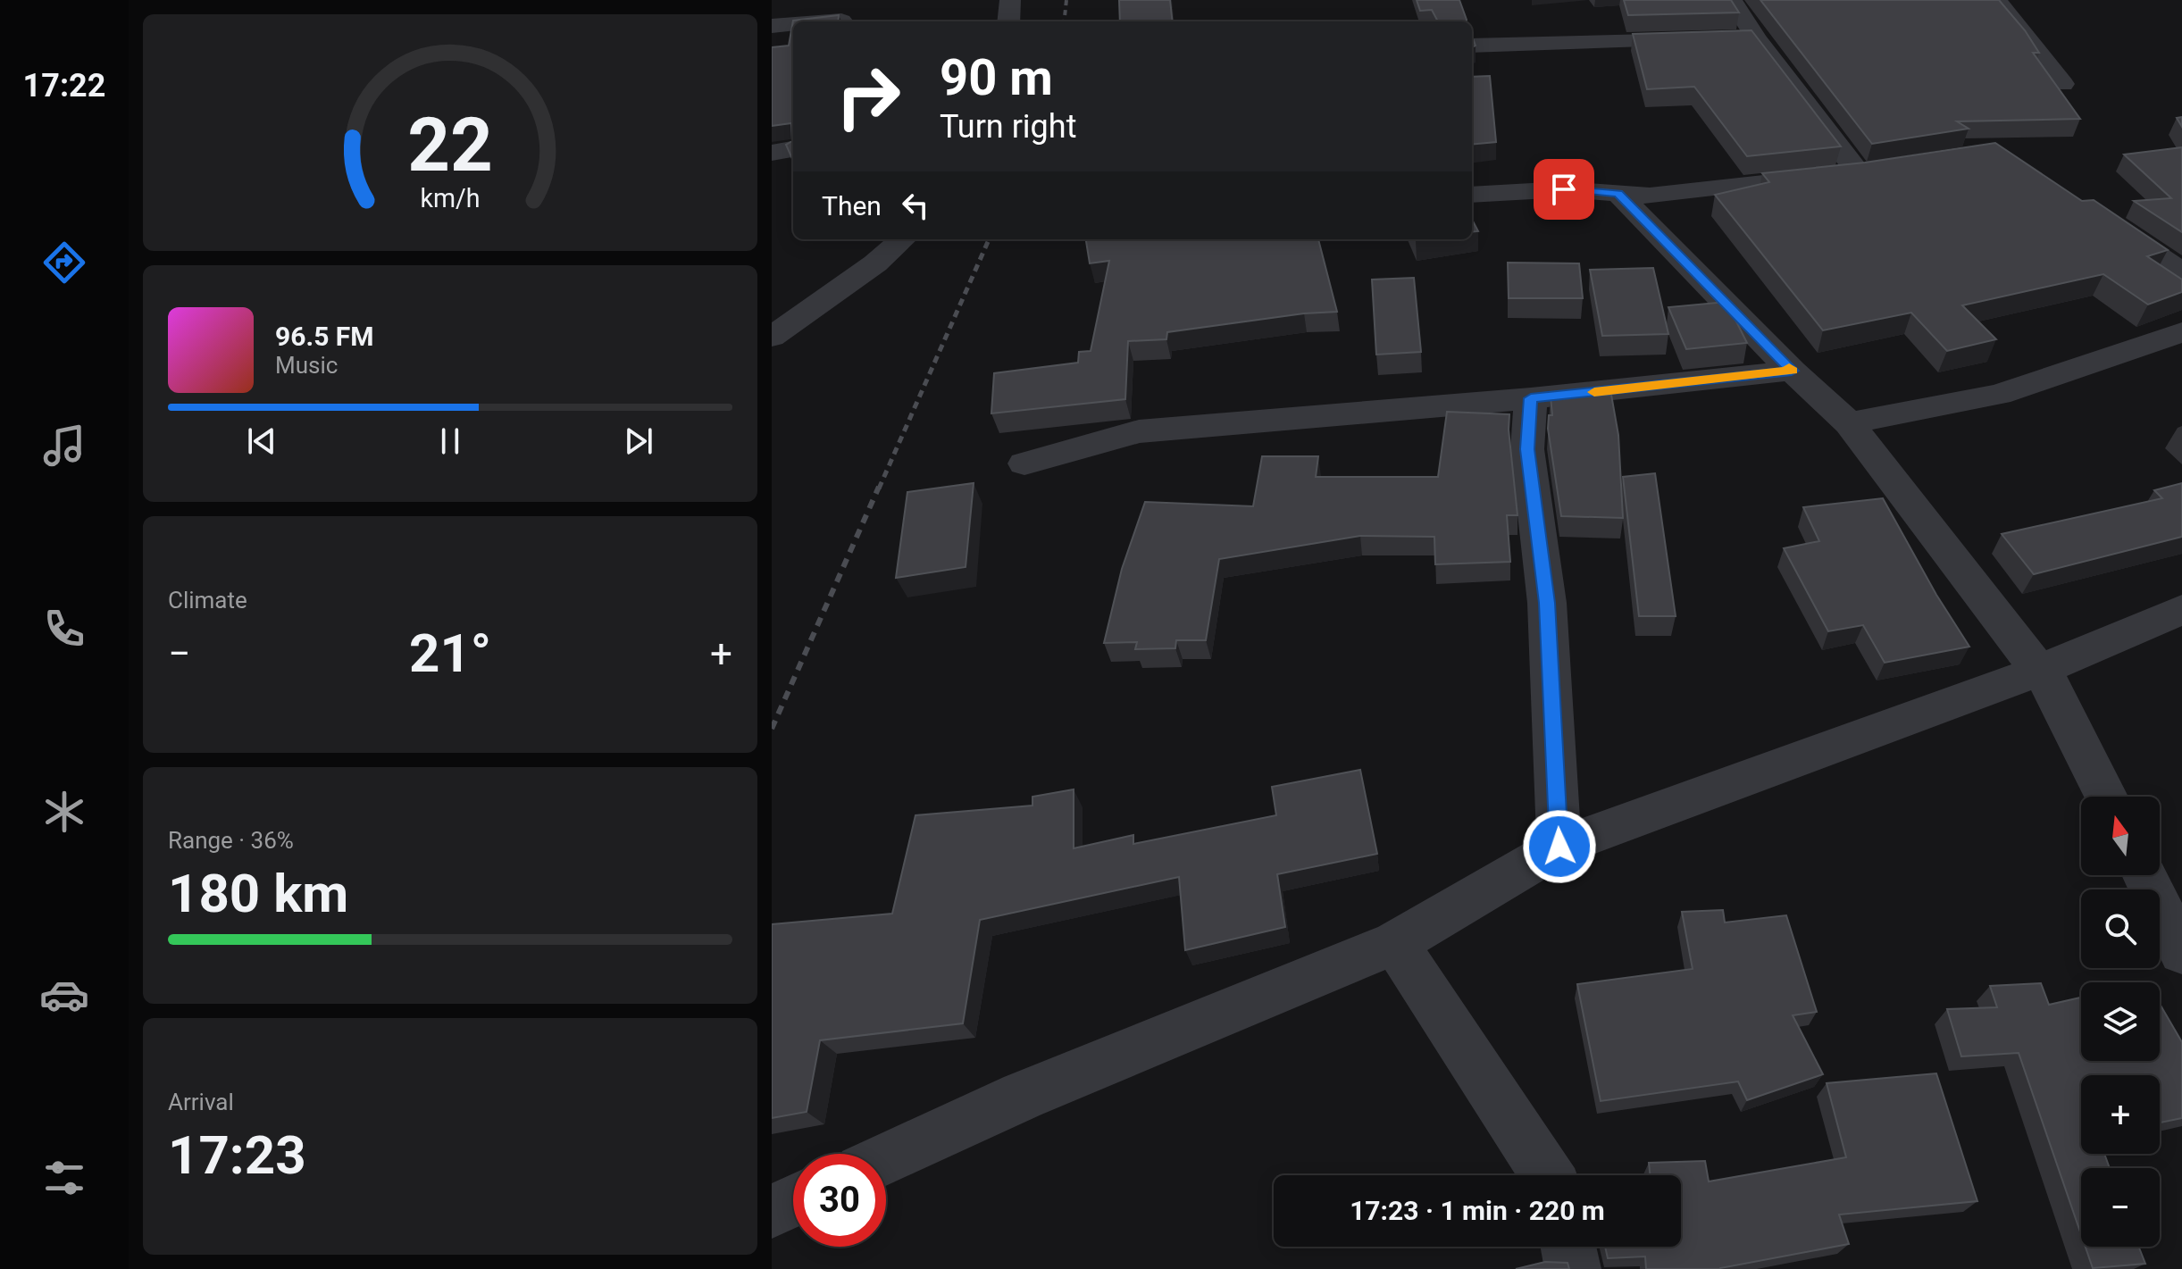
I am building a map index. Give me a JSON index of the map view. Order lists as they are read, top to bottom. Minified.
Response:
{"north":"top","page":{"tabs":"17:22","turn":["90 m","Turn right"],"then":"Then","song":["96.5 FM","Music"],"tile":["Climate",["Range · 36%","180 km"],["Arrival","17:23"]],"heat":["−","21°","+"],"map_buttons":["+","−"],"limit":"30","trip":"17:23 · 1 min · 220 m","gauge":["22","km/h"]}}
